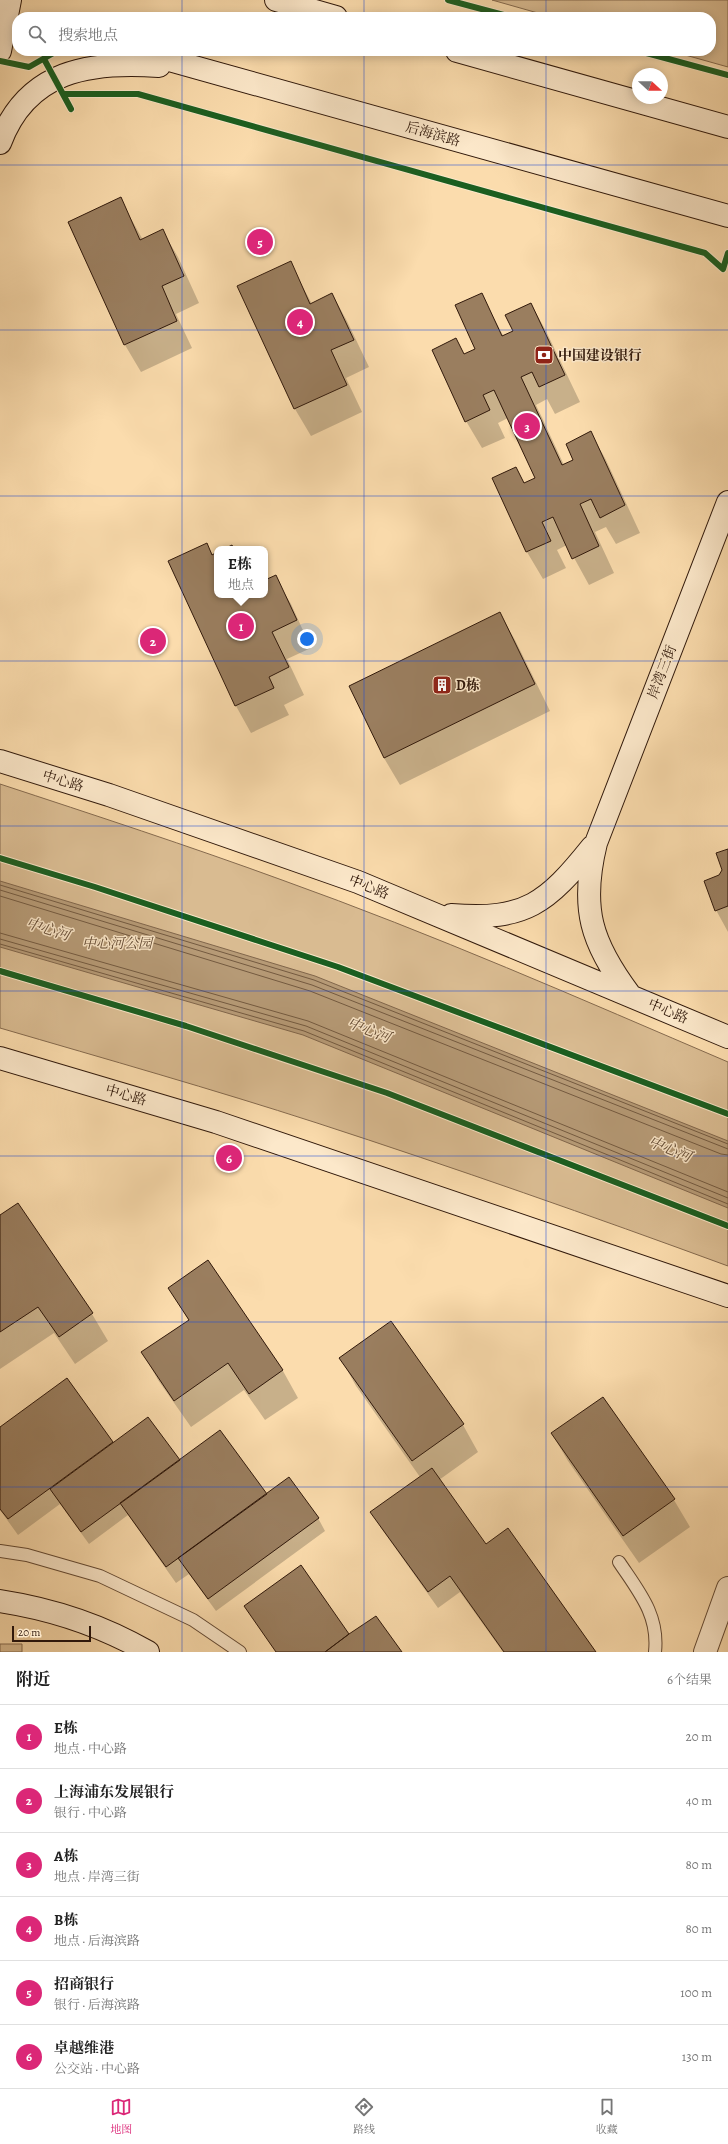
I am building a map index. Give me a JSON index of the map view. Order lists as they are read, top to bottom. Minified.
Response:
{"streets":{"main road":["后海滨路","岸湾三街","中心路"]},"water":["中心河"],"parks":["中心河公园"],"places":{"bank":["中国建设银行"],"building":["D栋"]},"scale_bar":"20 m","north":"right","page":{"search":"搜索地点","pins":["5","4","3","1","2","6"],"popup":["E栋","地点"],"scale":"20 m","heading":["附近","6个结果"],"list":[{"mark":"1","name":"E栋","note":"地点 · 中心路","value":"20 m"},{"mark":"2","name":"上海浦东发展银行","note":"银行 · 中心路","value":"40 m"},{"mark":"3","name":"A栋","note":"地点 · 岸湾三街","value":"80 m"},{"mark":"4","name":"B栋","note":"地点 · 后海滨路","value":"80 m"},{"mark":"5","name":"招商银行","note":"银行 · 后海滨路","value":"100 m"},{"mark":"6","name":"卓越维港","note":"公交站 · 中心路","value":"130 m"}],"nav":["地图","路线","收藏"]}}
